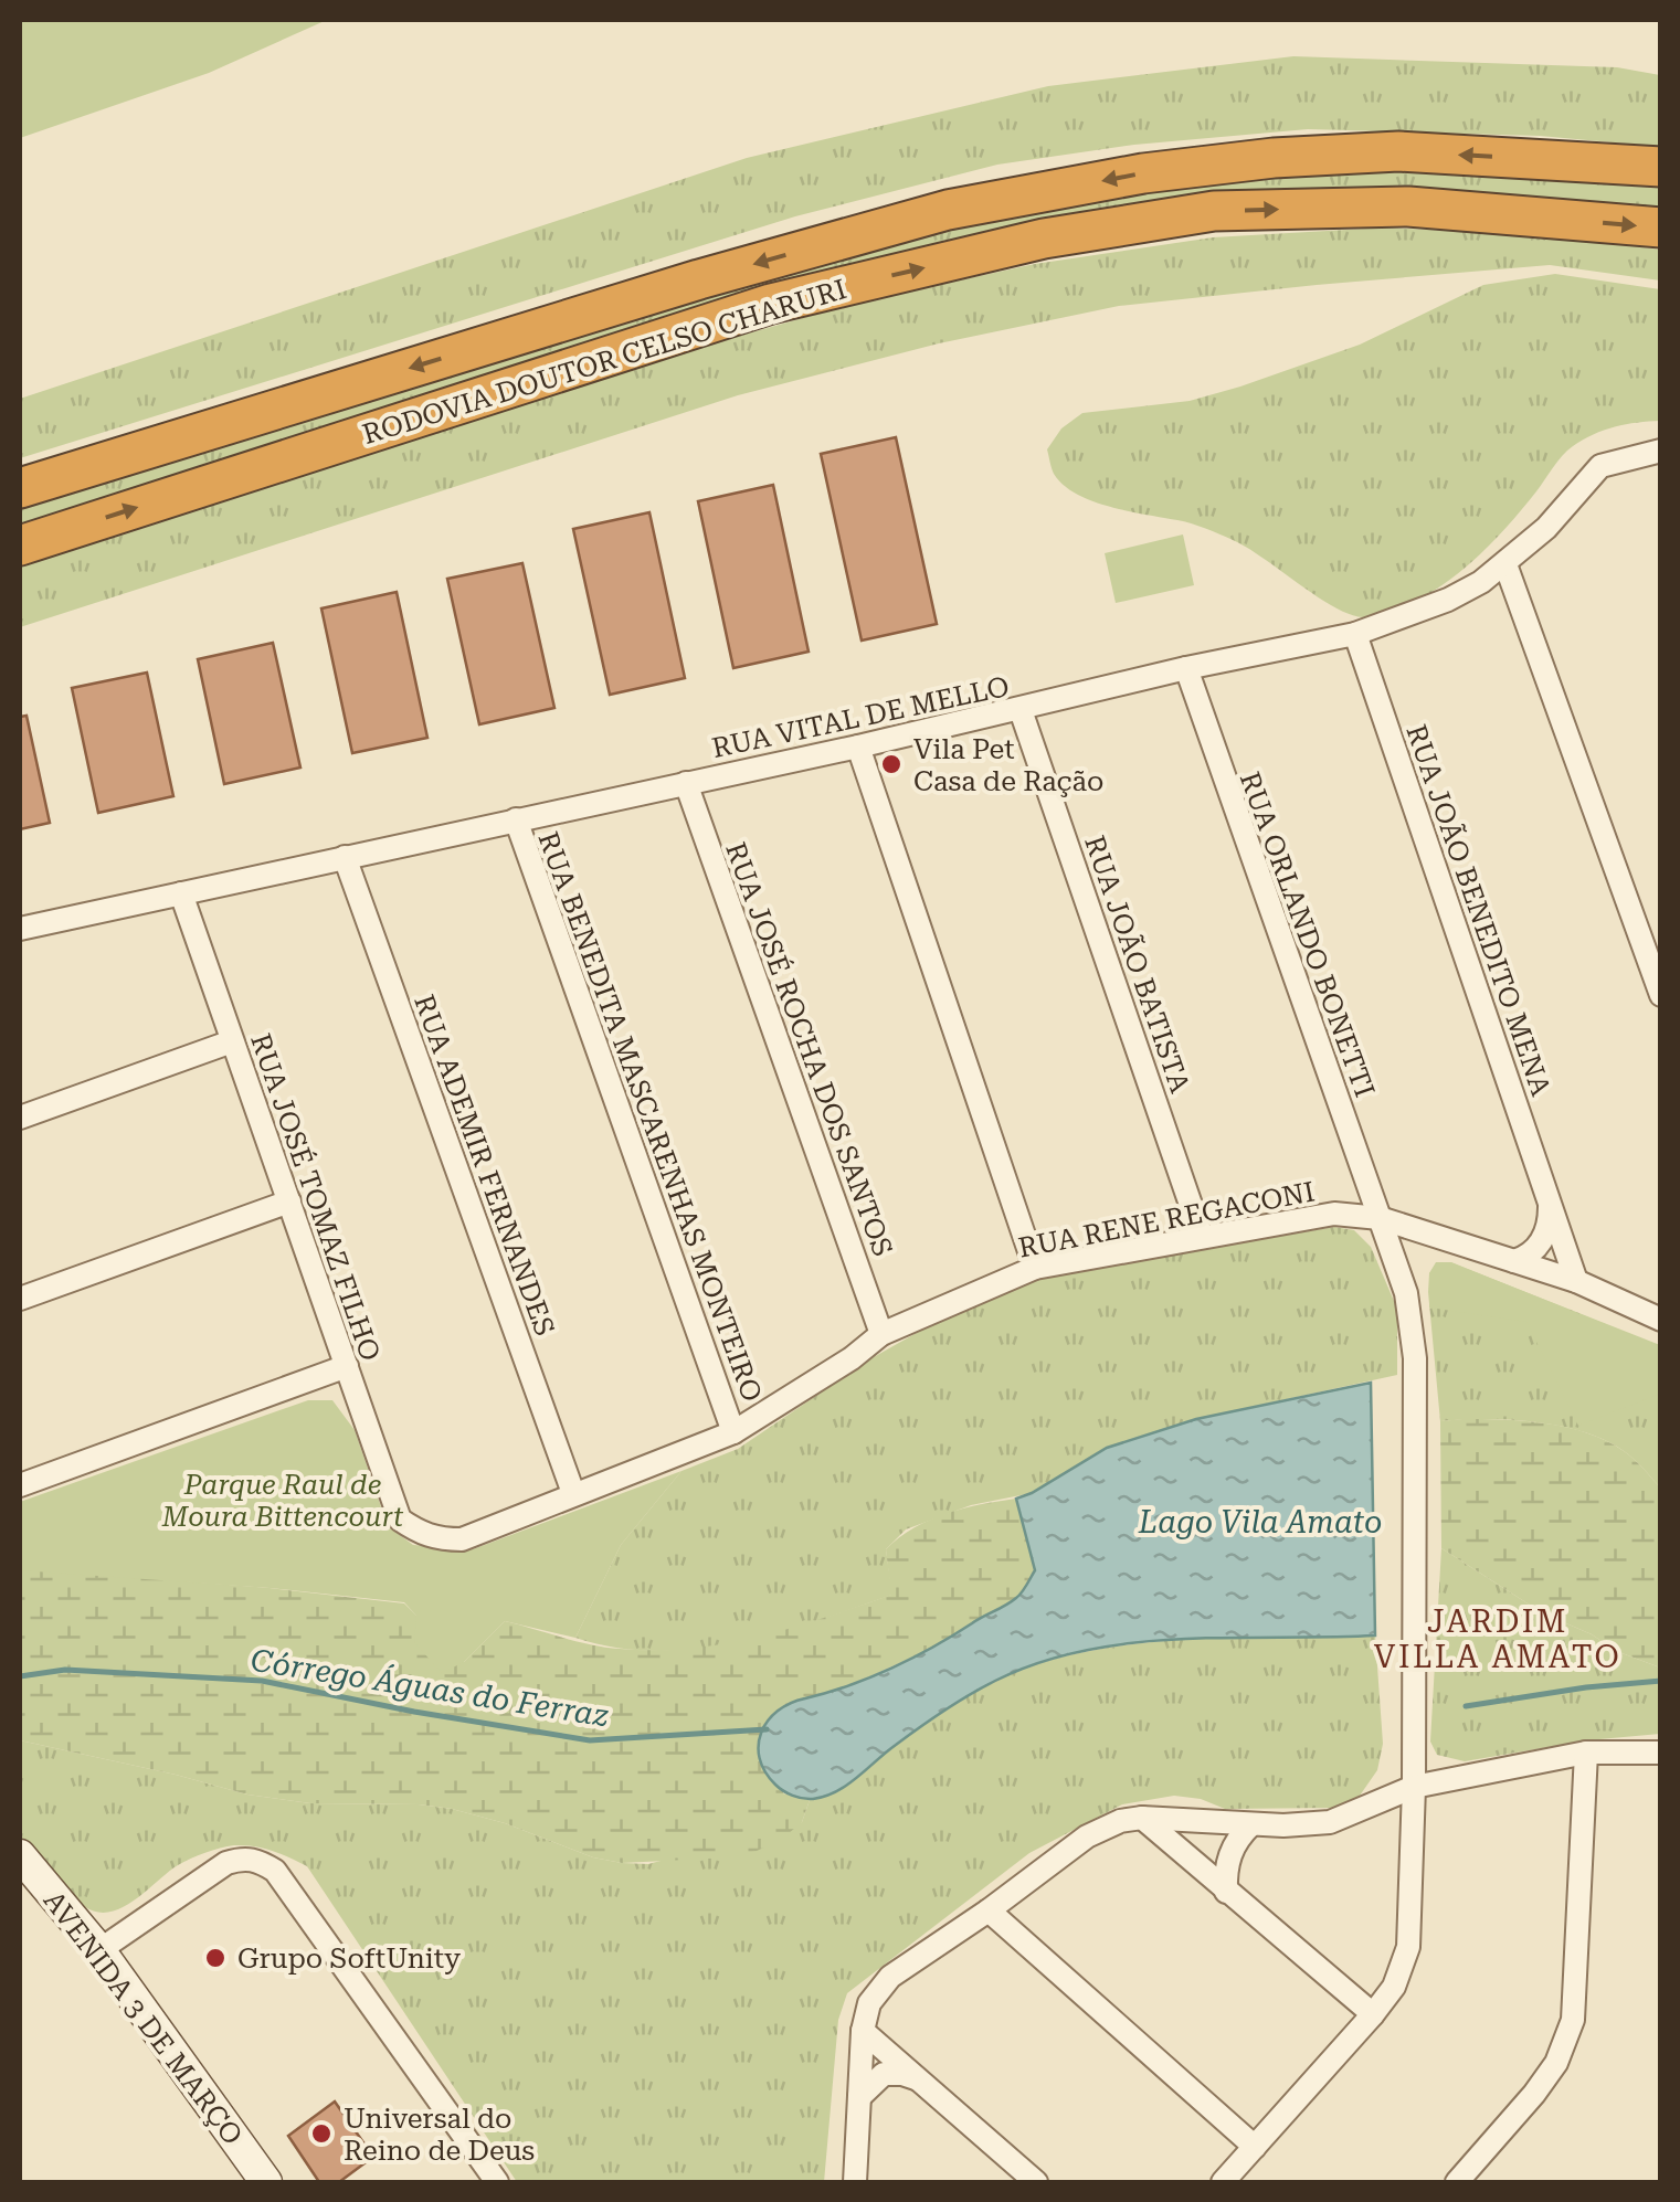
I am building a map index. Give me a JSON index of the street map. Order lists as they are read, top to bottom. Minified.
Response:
{"streets":{"highway":["RODOVIA DOUTOR CELSO CHARURI"],"street":["RUA VITAL DE MELLO","RUA JOÃO BENEDITO MENA","RUA ORLANDO BONETTI","RUA JOÃO BATISTA","RUA JOSÉ ROCHA DOS SANTOS","RUA BENEDITA MASCARENHAS MONTEIRO","RUA ADEMIR FERNANDES","RUA JOSÉ TOMAZ FILHO","RUA RENE REGACONI","AVENIDA 3 DE MARÇO"]},"crossings":[["RUA VITAL DE MELLO","RUA JOÃO BENEDITO MENA"],["RUA VITAL DE MELLO","RUA ORLANDO BONETTI"],["RUA VITAL DE MELLO","RUA JOÃO BATISTA"],["RUA VITAL DE MELLO","RUA JOSÉ ROCHA DOS SANTOS"],["RUA VITAL DE MELLO","RUA BENEDITA MASCARENHAS MONTEIRO"],["RUA VITAL DE MELLO","RUA ADEMIR FERNANDES"],["RUA VITAL DE MELLO","RUA JOSÉ TOMAZ FILHO"],["RUA JOÃO BENEDITO MENA","RUA RENE REGACONI"],["RUA ORLANDO BONETTI","RUA RENE REGACONI"],["RUA JOÃO BATISTA","RUA RENE REGACONI"],["RUA JOSÉ ROCHA DOS SANTOS","RUA RENE REGACONI"],["RUA BENEDITA MASCARENHAS MONTEIRO","RUA RENE REGACONI"],["RUA ADEMIR FERNANDES","RUA RENE REGACONI"],["RUA JOSÉ TOMAZ FILHO","RUA RENE REGACONI"]],"districts":["JARDIM VILLA AMATO"],"water":["Lago Vila Amato","Córrego Águas do Ferraz"],"parks":["Parque Raul de Moura Bittencourt"],"places":["Vila Pet Casa de Ração","Grupo SoftUnity","Universal do Reino de Deus"]}
